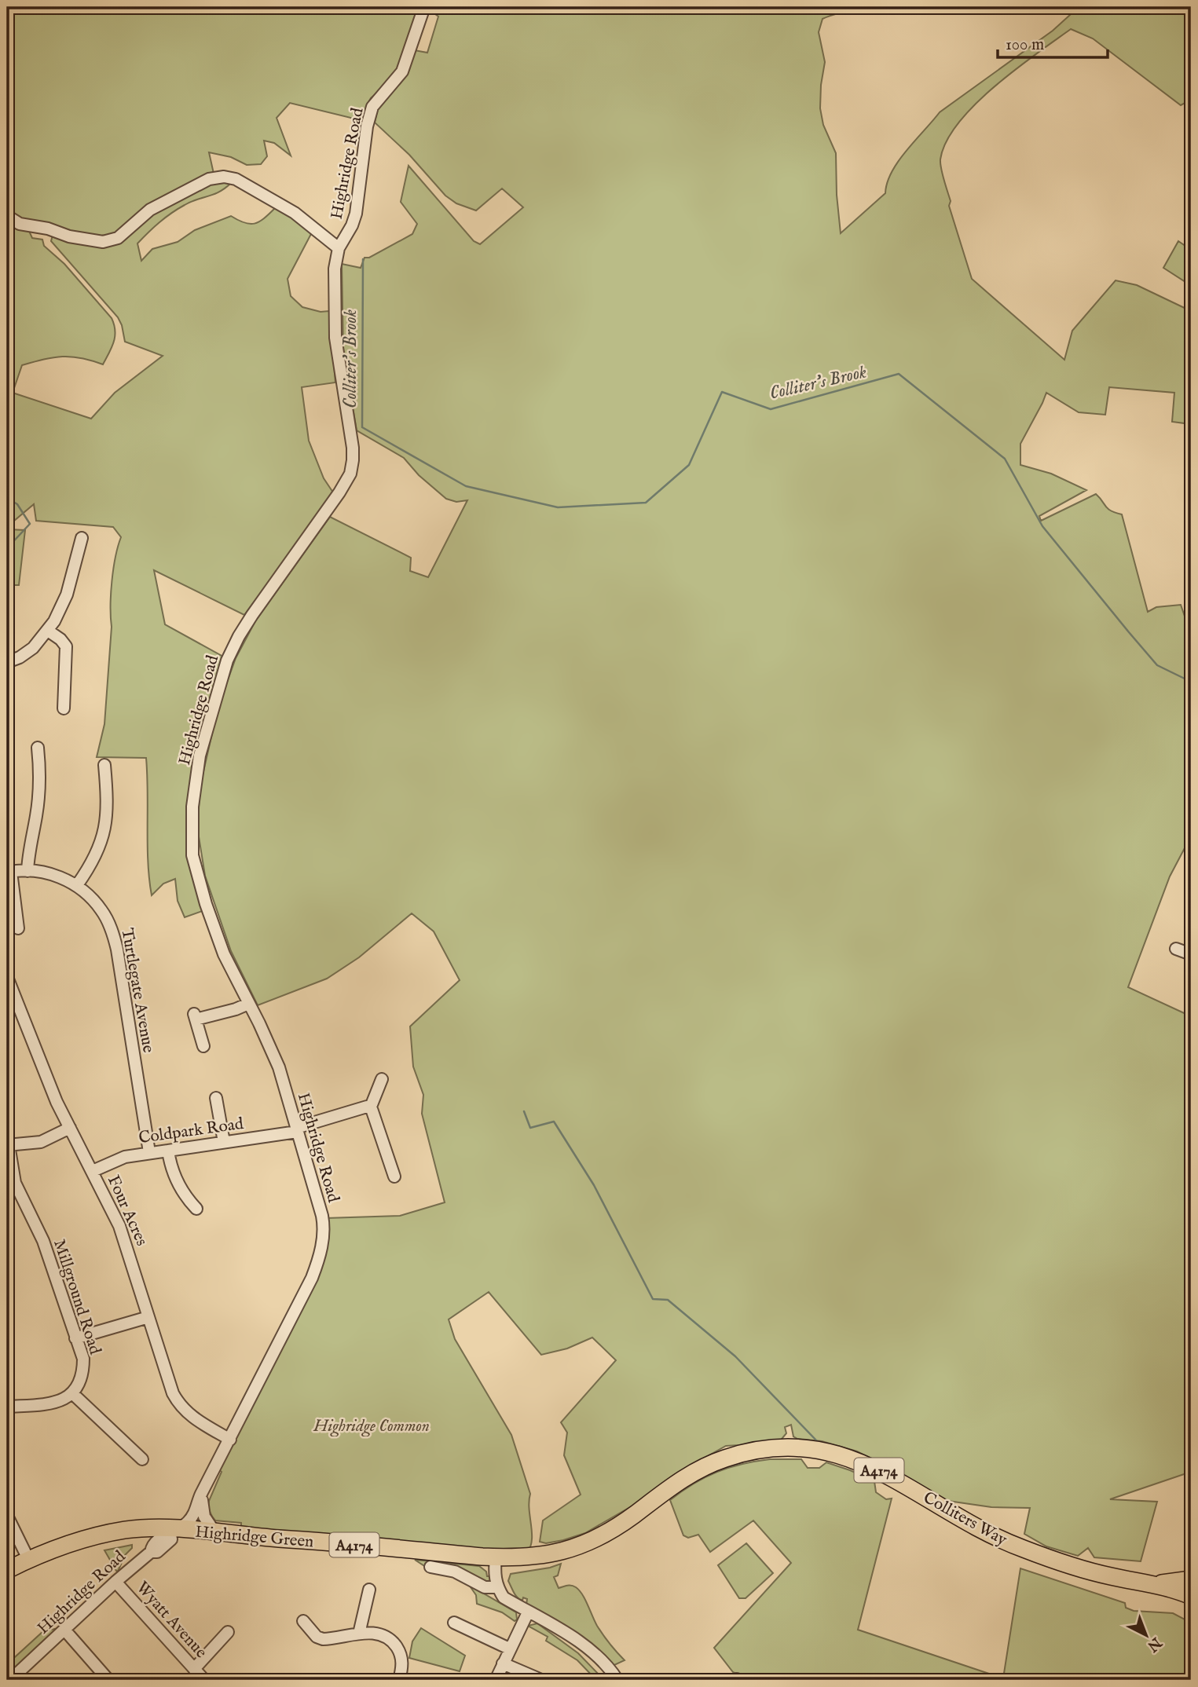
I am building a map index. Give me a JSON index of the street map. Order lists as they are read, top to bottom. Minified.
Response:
{"streets":{"highway":["A4174","Colliters Way","Highridge Green"],"street":["Highridge Road","Turtlegate Avenue","Coldpark Road","Four Acres","Millground Road","Wyatt Avenue"]},"crossings":[["Highridge Road","Coldpark Road"],["Highridge Road","Four Acres"],["Highridge Road","A4174"],["Highridge Road","Highridge Green"],["Highridge Road","Wyatt Avenue"],["Turtlegate Avenue","Coldpark Road"],["Coldpark Road","Four Acres"],["A4174","Colliters Way"],["A4174","Highridge Green"],["Colliters Way","Highridge Green"]],"water":["Colliter's Brook"],"parks":["Highridge Common"],"scale_bar":"100 m","north":"bottom right"}
